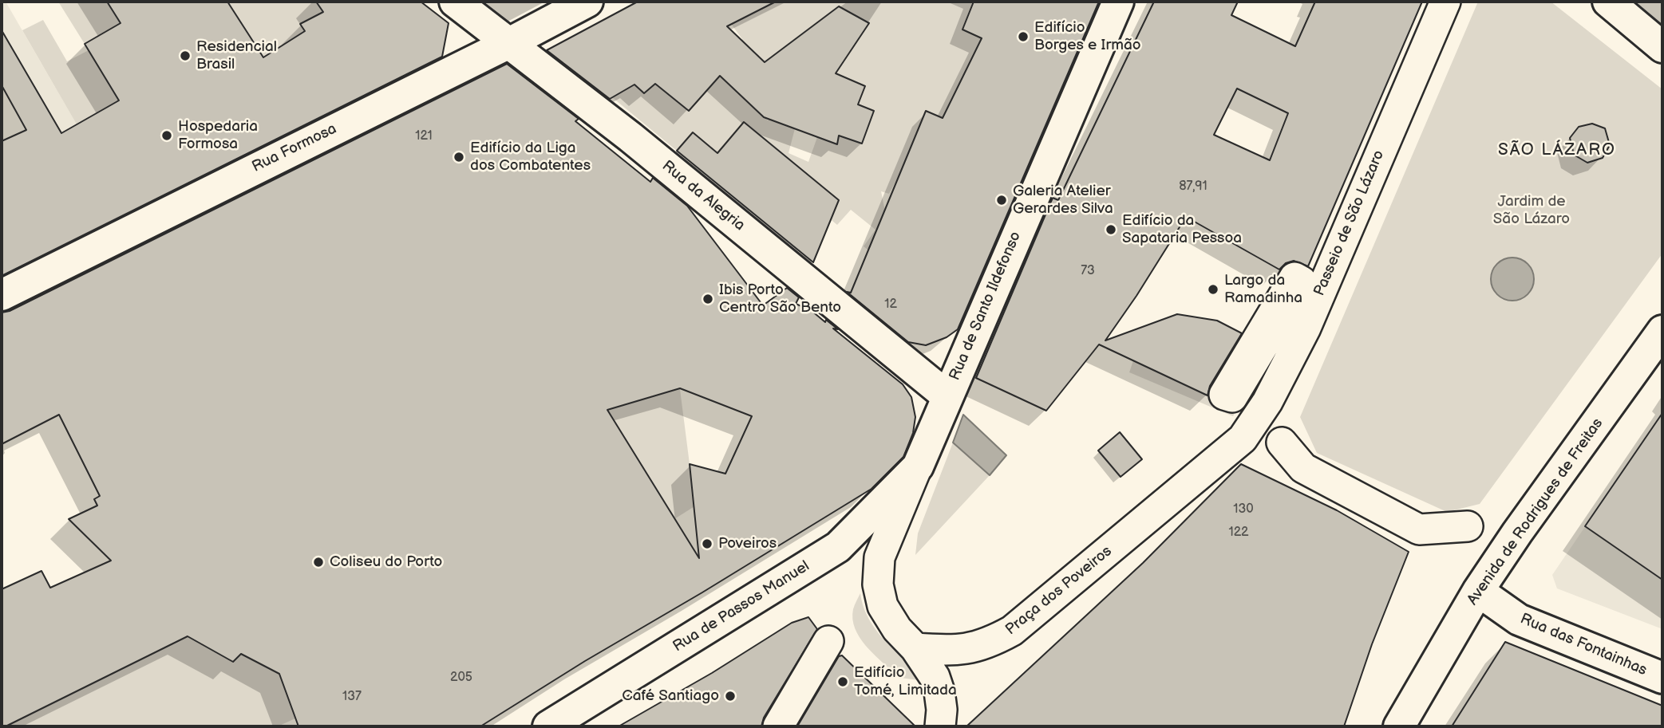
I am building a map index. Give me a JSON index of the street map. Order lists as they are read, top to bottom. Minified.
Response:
{"streets":{"street":["Rua Formosa","Rua da Alegria","Passeio de São Lázaro","Rua de Santo Ildefonso","Avenida de Rodrigues de Freitas","Praça dos Poveiros","Rua de Passos Manuel","Rua das Fontainhas"]},"crossings":[["Rua Formosa","Rua da Alegria"],["Rua da Alegria","Rua de Santo Ildefonso"],["Passeio de São Lázaro","Praça dos Poveiros"],["Avenida de Rodrigues de Freitas","Rua das Fontainhas"]],"districts":["SÃO LÁZARO"],"parks":["Jardim de São Lázaro"],"places":["Edifício Borges e Irmão","Residencial Brasil","Hospedaria Formosa","Edifício da Liga dos Combatentes","Galeria Atelier Gerardes Silva","Edifício da Sapataria Pessoa","Largo da Ramadinha","Ibis Porto Centro São Bento","Poveiros","Coliseu do Porto","Edifício Tomé, Limitada","Café Santiago"],"house_numbers":["121","87,91","73","12","130","122","205","137"]}
